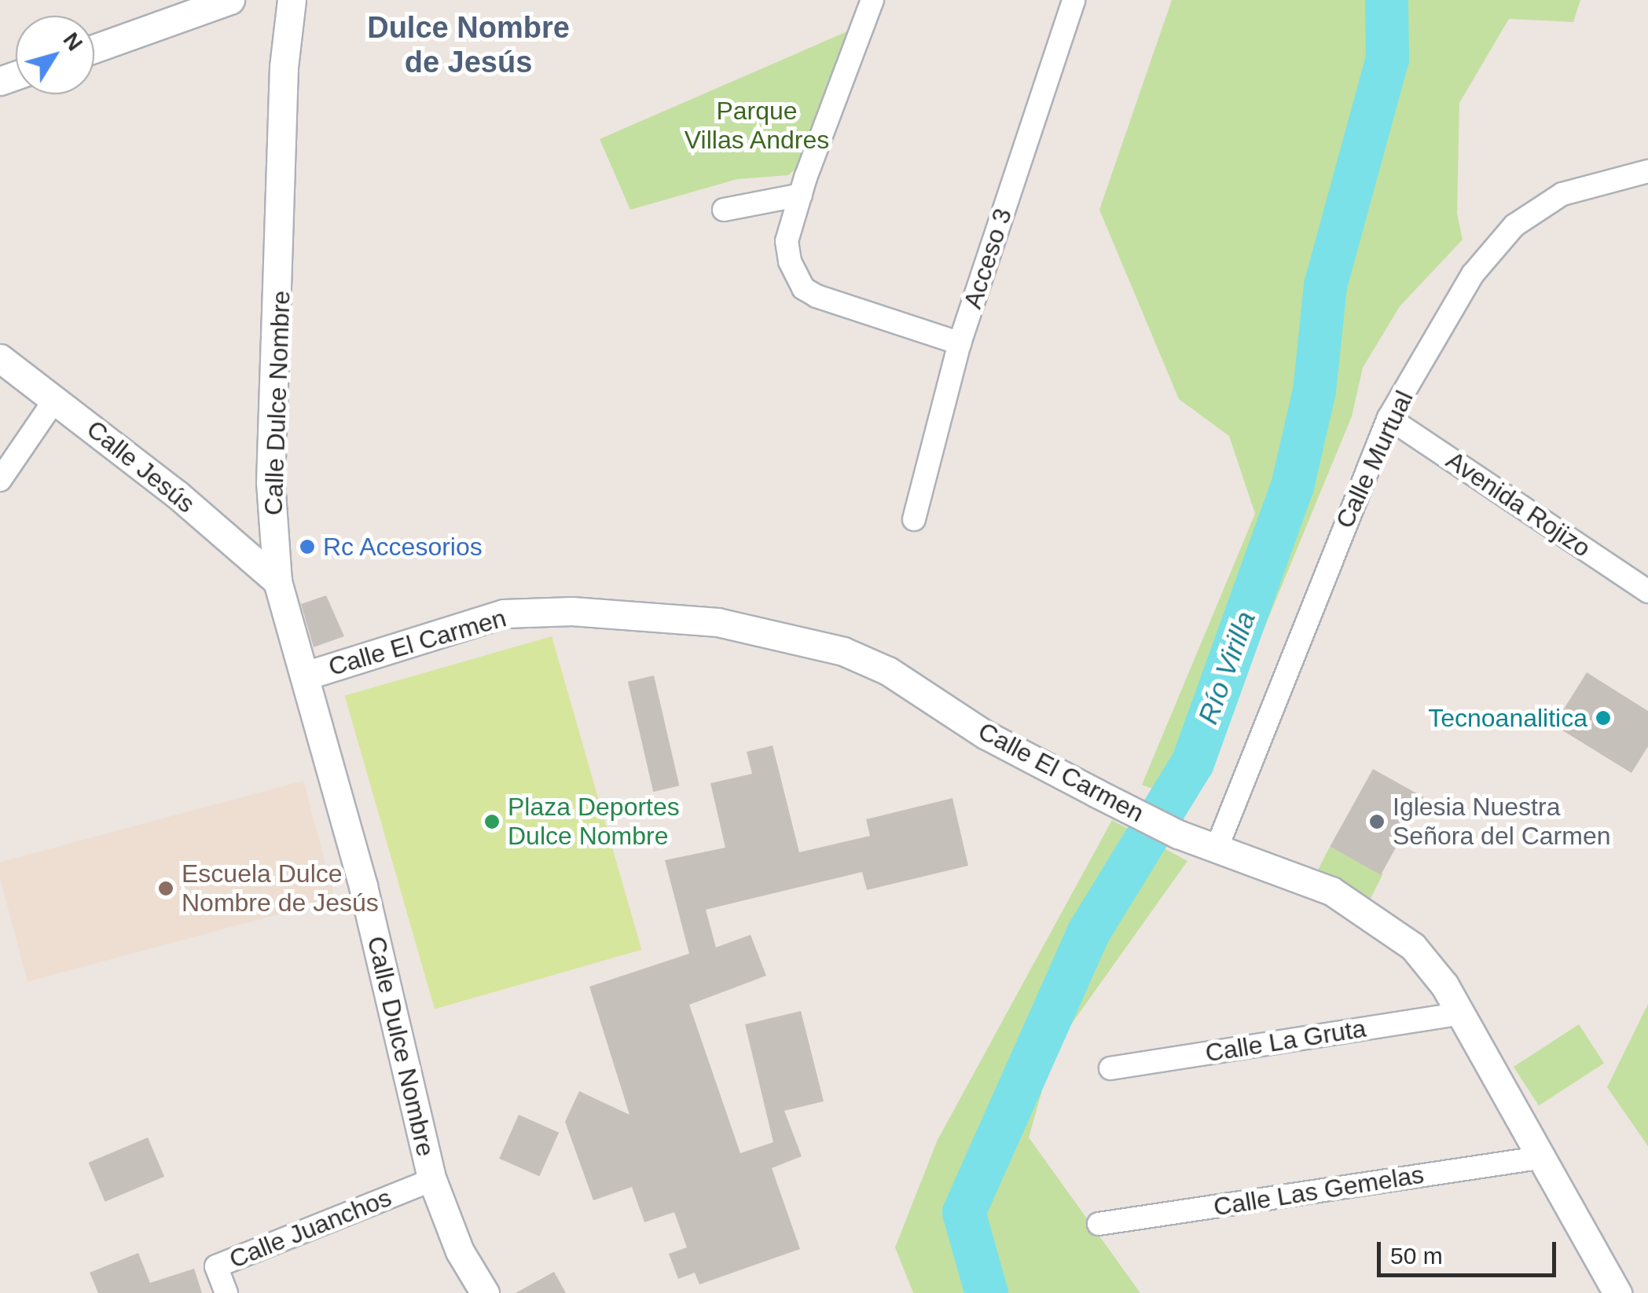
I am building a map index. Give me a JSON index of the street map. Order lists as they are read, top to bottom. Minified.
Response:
{"streets":{"street":["Acceso 3","Calle Dulce Nombre","Calle Murtual","Calle Jesús","Avenida Rojizo","Calle El Carmen","Calle La Gruta","Calle Las Gemelas","Calle Juanchos"]},"crossings":[["Calle Dulce Nombre","Calle Jesús"],["Calle Dulce Nombre","Calle El Carmen"],["Calle Dulce Nombre","Calle Juanchos"],["Calle Murtual","Avenida Rojizo"],["Calle Murtual","Calle El Carmen"],["Calle El Carmen","Calle La Gruta"],["Calle El Carmen","Calle Las Gemelas"]],"districts":["Dulce Nombre de Jesús"],"water":["Río Virilla"],"parks":["Parque Villas Andres"],"places":["Rc Accesorios","Tecnoanalitica","Plaza Deportes Dulce Nombre","Iglesia Nuestra Señora del Carmen","Escuela Dulce Nombre de Jesús"],"scale_bar":"50 m","north":"top right"}
